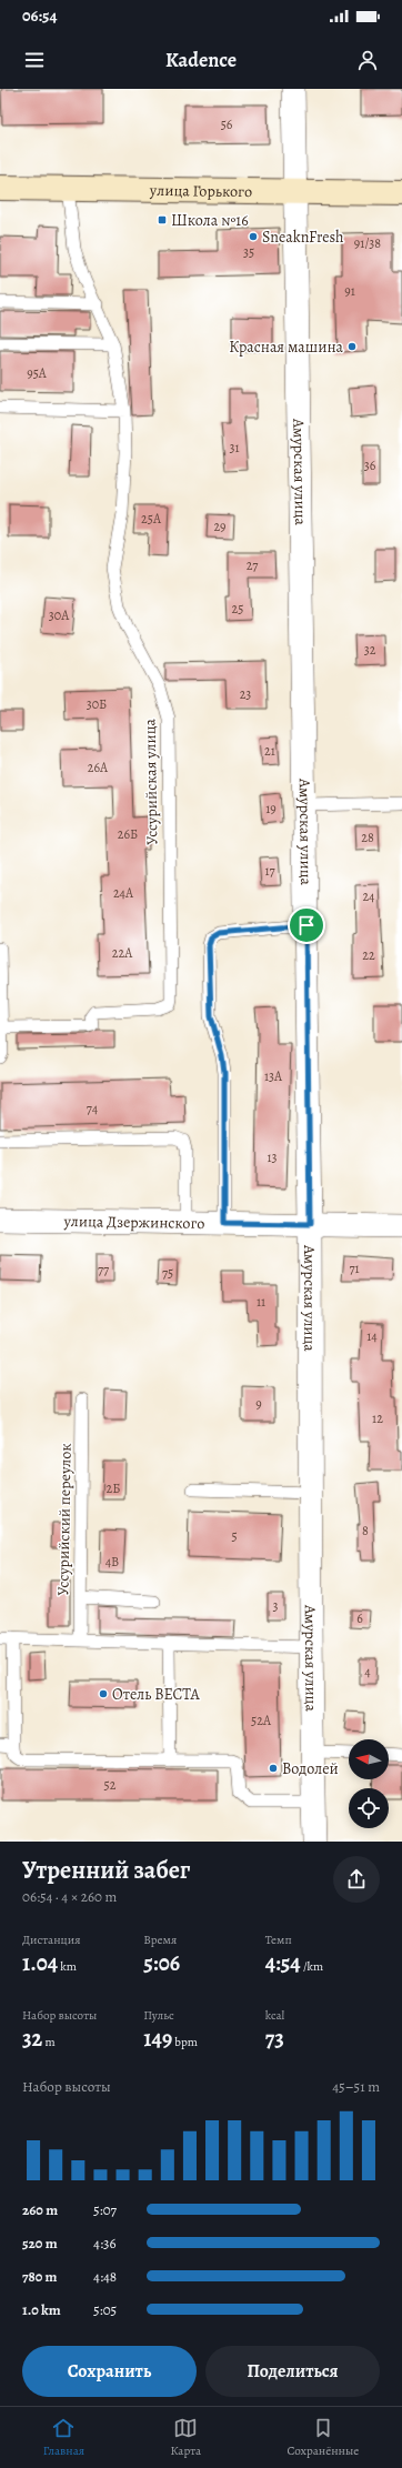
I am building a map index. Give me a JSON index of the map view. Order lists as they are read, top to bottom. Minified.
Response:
{"streets":{"main road":["улица Горького"],"street":["Амурская улица","улица Дзержинского"],"lane":["Уссурийская улица","Уссурийский переулок"]},"crossings":[["улица Горького","Амурская улица"],["улица Горького","Уссурийская улица"],["Амурская улица","улица Дзержинского"]],"places":{"transit":["Школа №16"],"other":["SneaknFresh","Красная машина","Отель ВЕСТА","Водолей"]},"house_numbers":["56","91/38","35","91","95А","31","36","25А","29","27","25","30А","32","23","30Б","21","26А","19","26Б","28","17","24А","24","22А","22","13А","74","13","71","77","75","11","14","9","12","2Б","8","5","4В","3","6","4","52А","52"],"north":"left","page":{"status":"06:54","header":"Kadence","heading":["Утренний забег","06:54 · 4 × 260 m"],"stats":[["Дистанция","1.04 km"],["Время","5:06"],["Темп","4:54 /km"],["Набор высоты","32 m"],["Пульс","149 bpm"],["kcal","73"]],"chart":["Набор высоты","45–51 m"],"list":[{"name":"260 m","note":"5:07"},{"name":"520 m","note":"4:36"},{"name":"780 m","note":"4:48"},{"name":"1.0 km","note":"5:05"}],"buttons":["Сохранить","Поделиться"],"tabs":["Главная","Карта","Сохранённые"]}}
